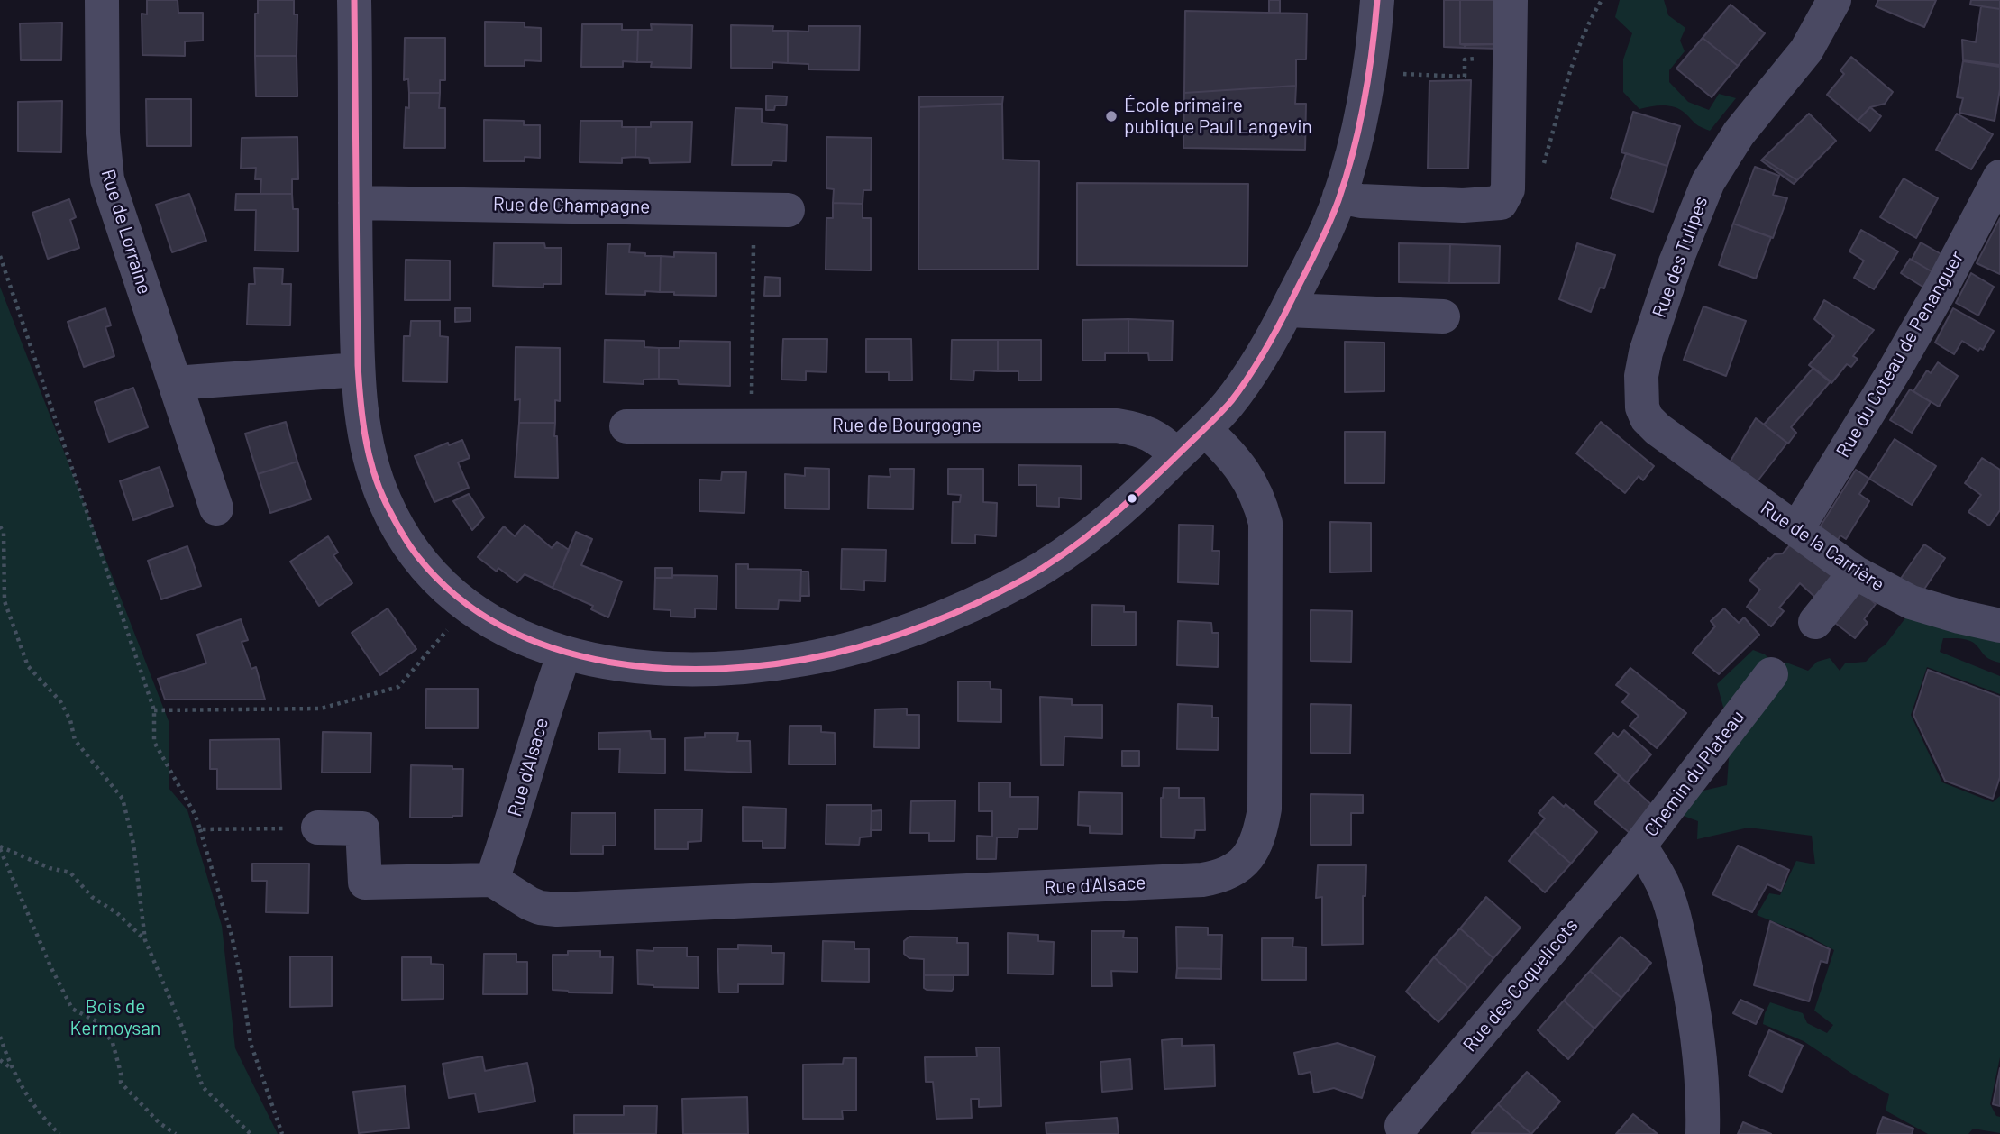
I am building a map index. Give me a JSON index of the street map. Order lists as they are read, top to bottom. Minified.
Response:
{"streets":{"street":["Rue de Champagne","Rue de Lorraine","Rue des Tulipes","Rue du Coteau de Penanguer","Rue de Bourgogne","Rue de la Carrière","Rue d'Alsace","Chemin du Plateau","Rue des Coquelicots"]},"crossings":[["Rue des Tulipes","Rue de la Carrière"],["Rue du Coteau de Penanguer","Rue de la Carrière"],["Chemin du Plateau","Rue des Coquelicots"]],"parks":["Bois de Kermoysan"],"places":["École primaire publique Paul Langevin"]}
